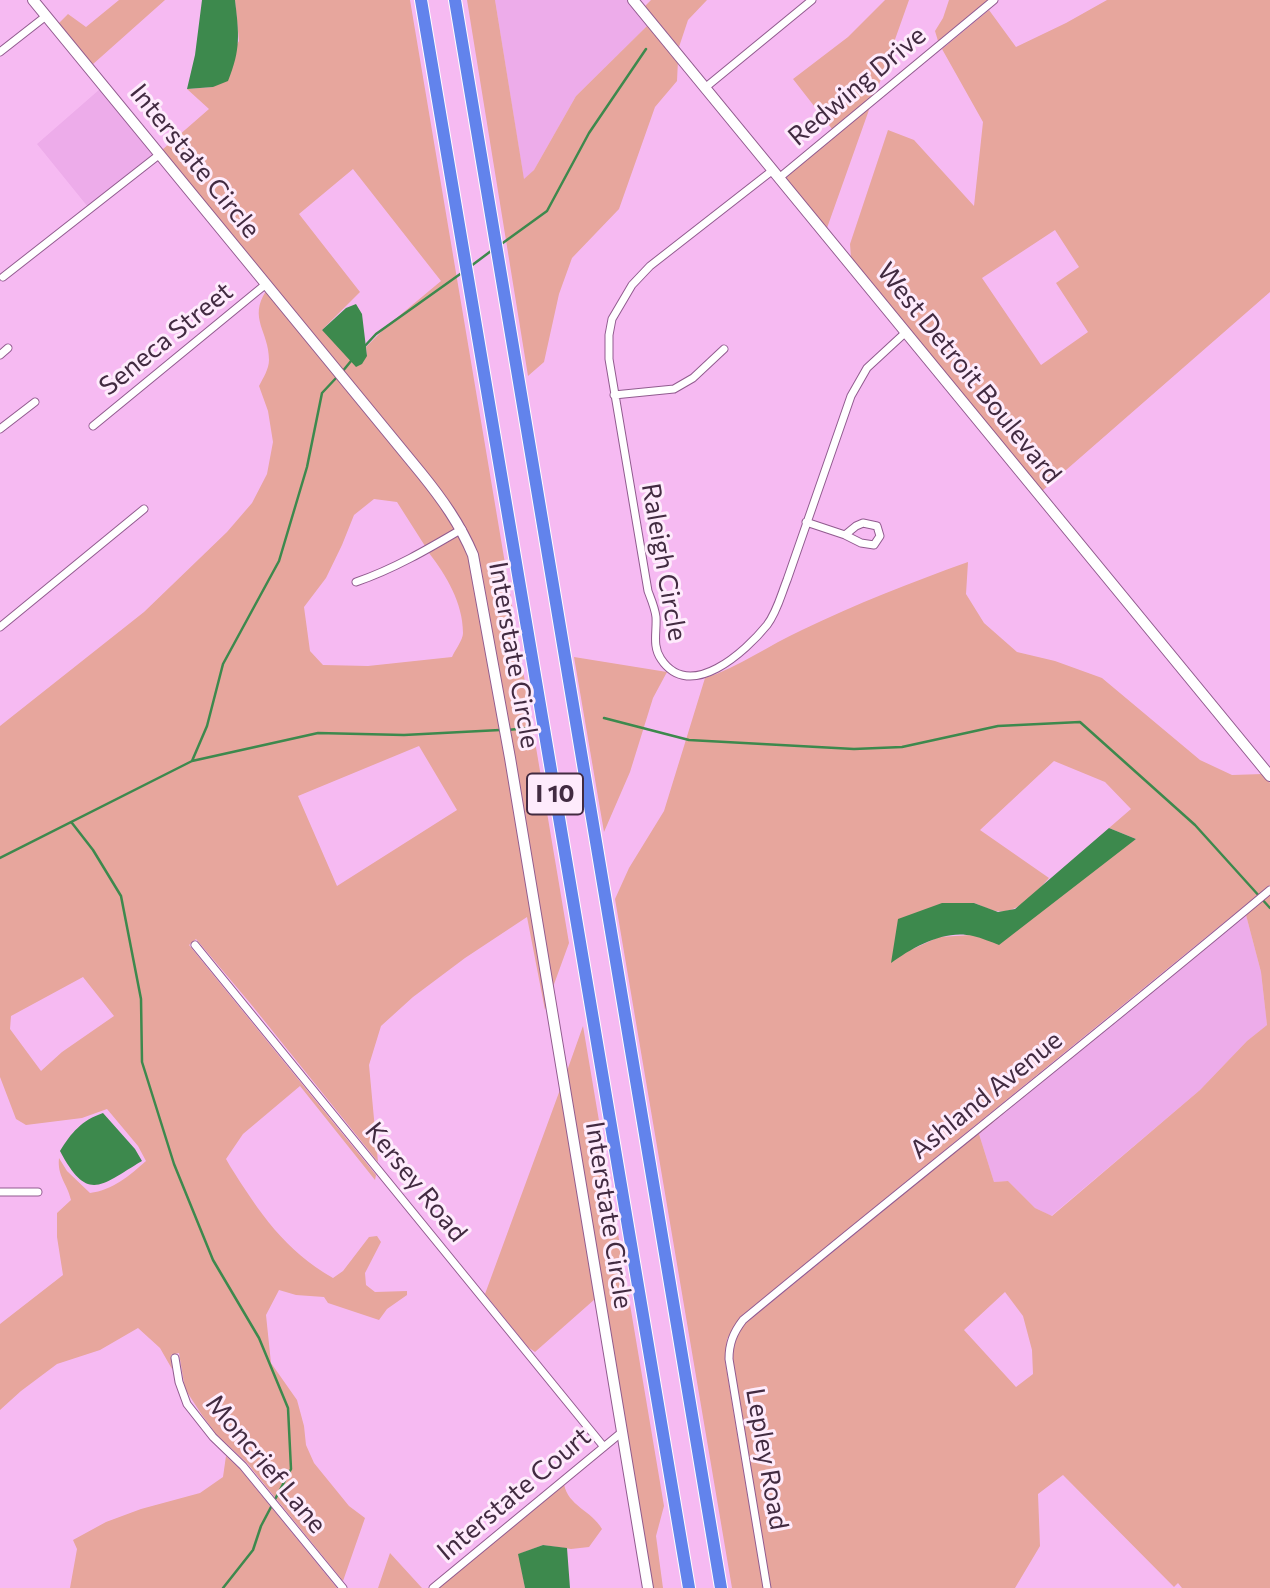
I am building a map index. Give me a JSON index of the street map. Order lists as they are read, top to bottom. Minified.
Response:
{"streets":{"highway":["I 10"],"street":["Redwing Drive","Interstate Circle","Seneca Street","West Detroit Boulevard","Raleigh Circle","Ashland Avenue","Kersey Road","Lepley Road","Moncrief Lane","Interstate Court"]},"crossings":[["Redwing Drive","West Detroit Boulevard"],["Redwing Drive","Raleigh Circle"],["Interstate Circle","Seneca Street"],["Interstate Circle","Interstate Court"],["West Detroit Boulevard","Raleigh Circle"],["Ashland Avenue","Lepley Road"],["Kersey Road","Interstate Court"]]}
